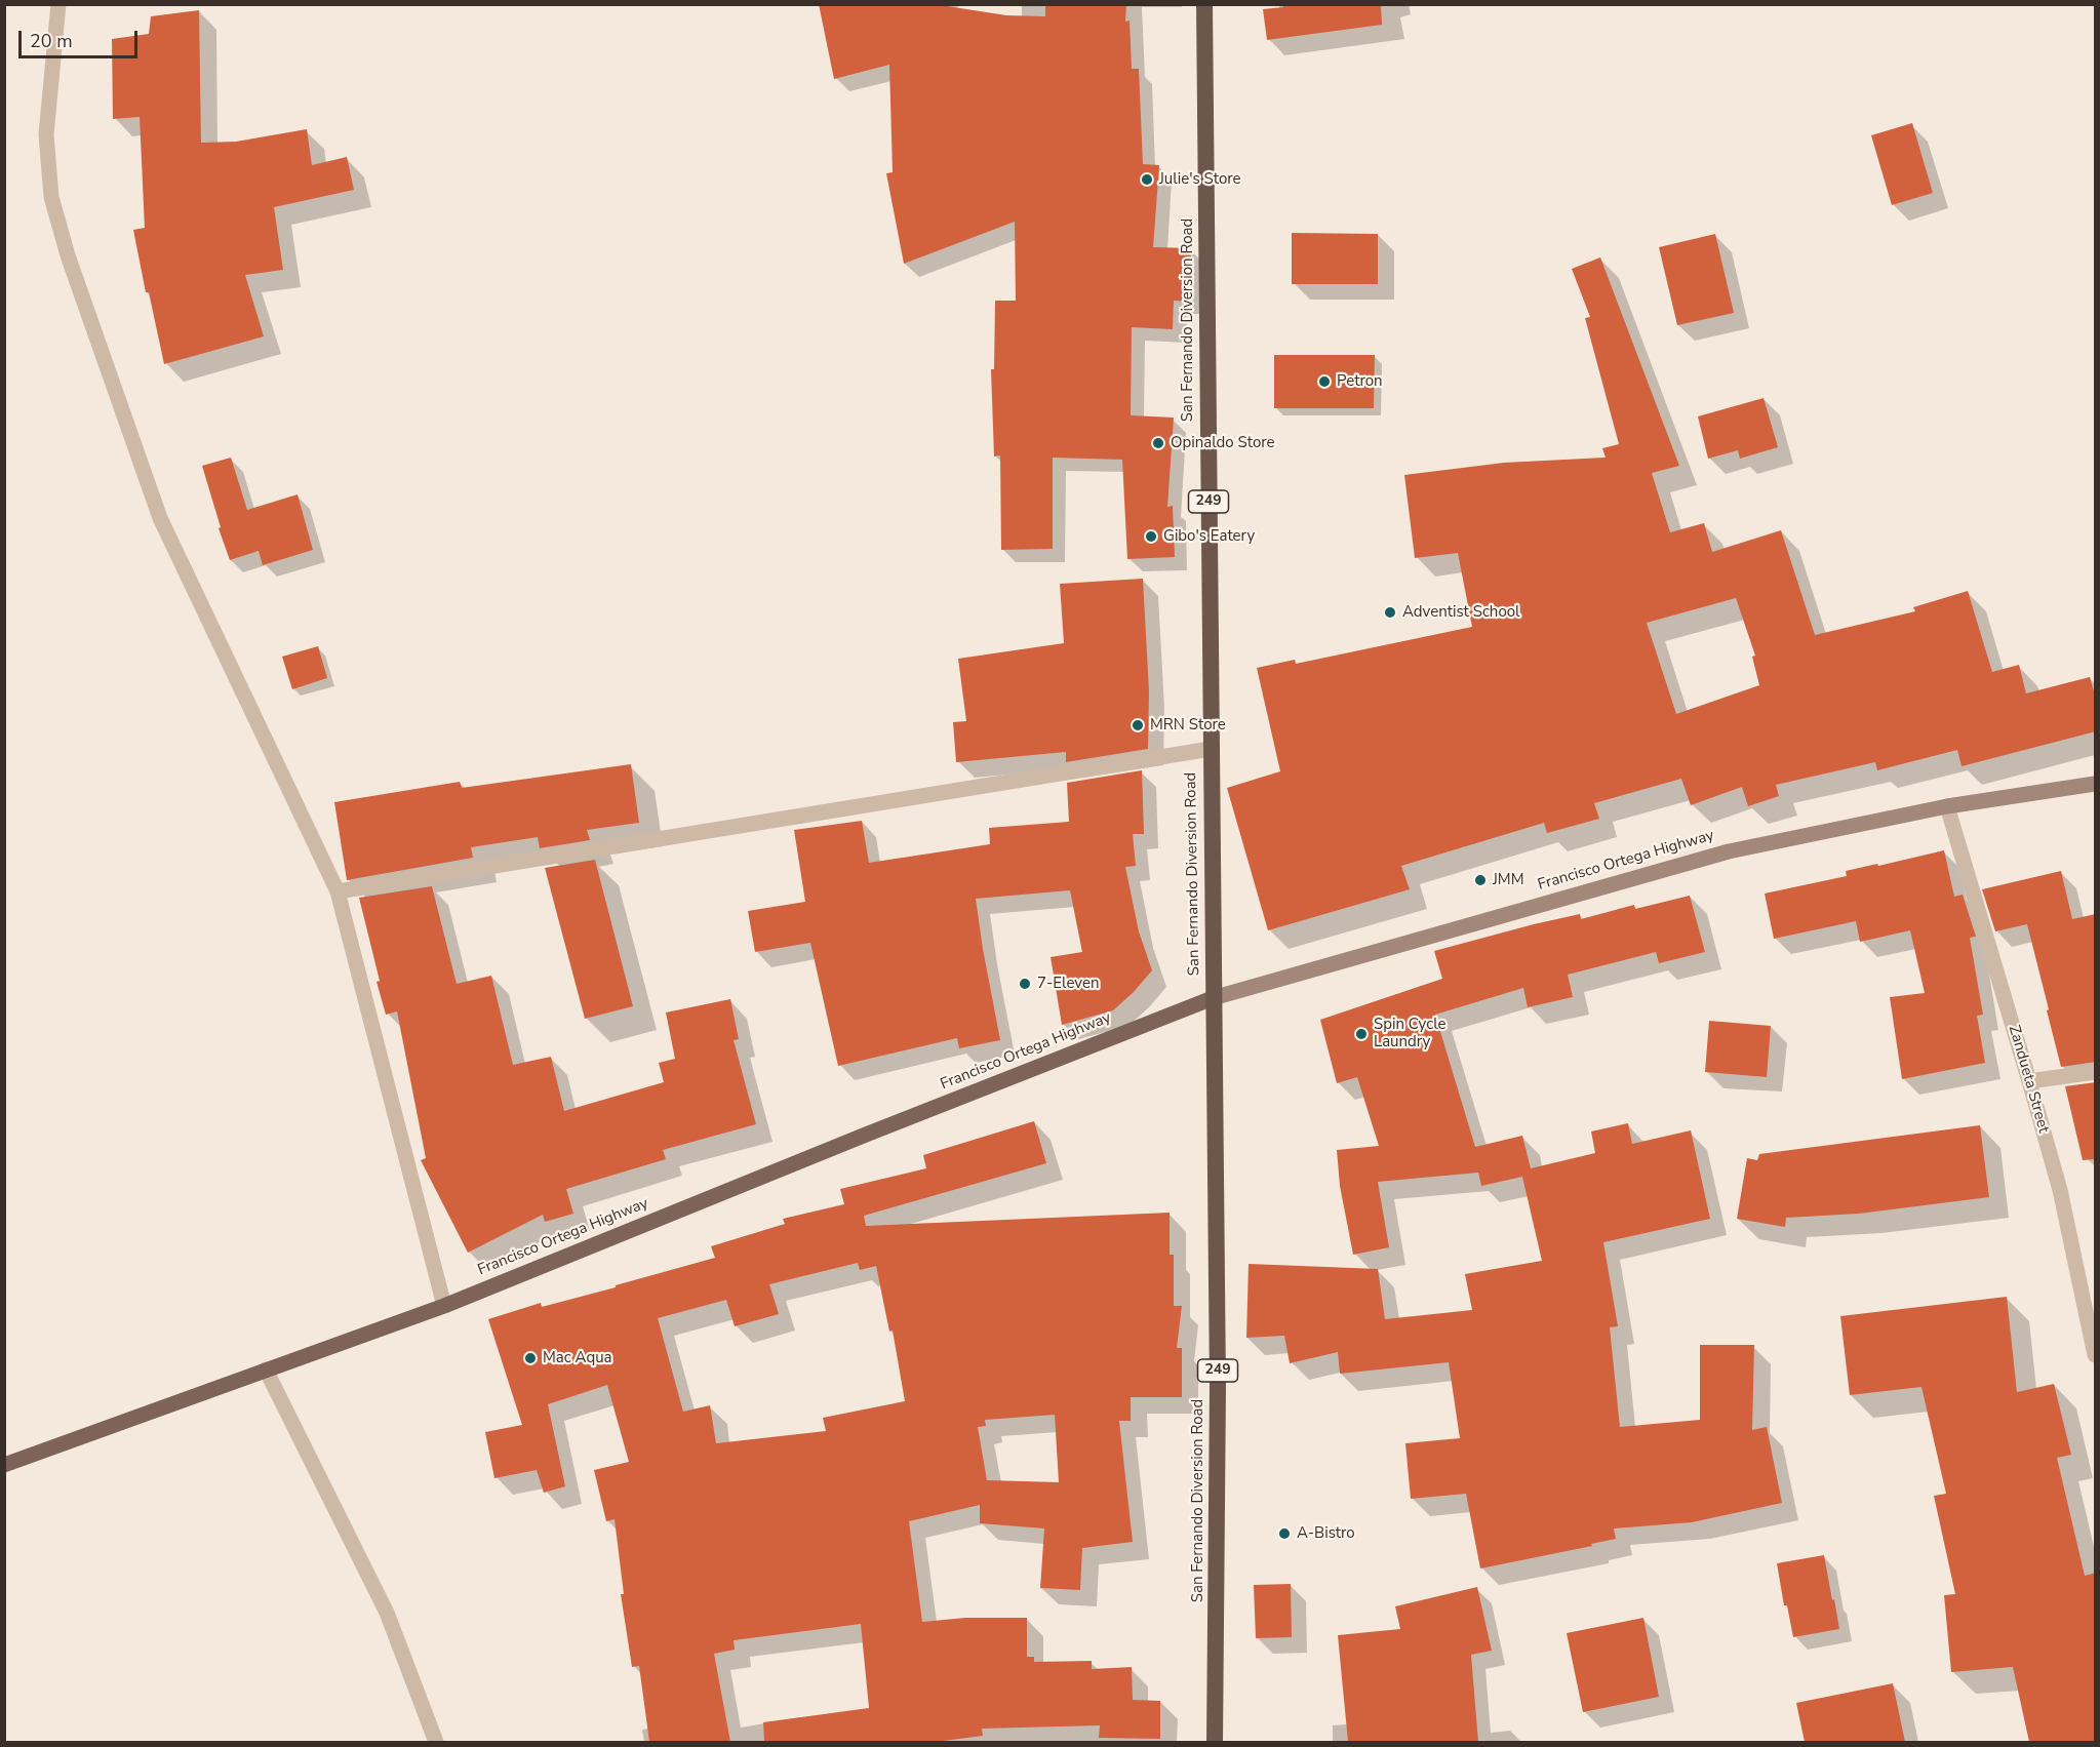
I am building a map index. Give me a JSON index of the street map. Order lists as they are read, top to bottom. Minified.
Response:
{"streets":{"highway":["San Fernando Diversion Road","249"],"main road":["Francisco Ortega Highway"],"street":["Zandueta Street"]},"crossings":[["San Fernando Diversion Road","Francisco Ortega Highway"],["Francisco Ortega Highway","Zandueta Street"]],"places":["Julie's Store","Petron","Opinaldo Store","Gibo's Eatery","Adventist School","MRN Store","JMM","7-Eleven","Spin Cycle Laundry","Mac Aqua","A-Bistro"],"scale_bar":"20 m"}
